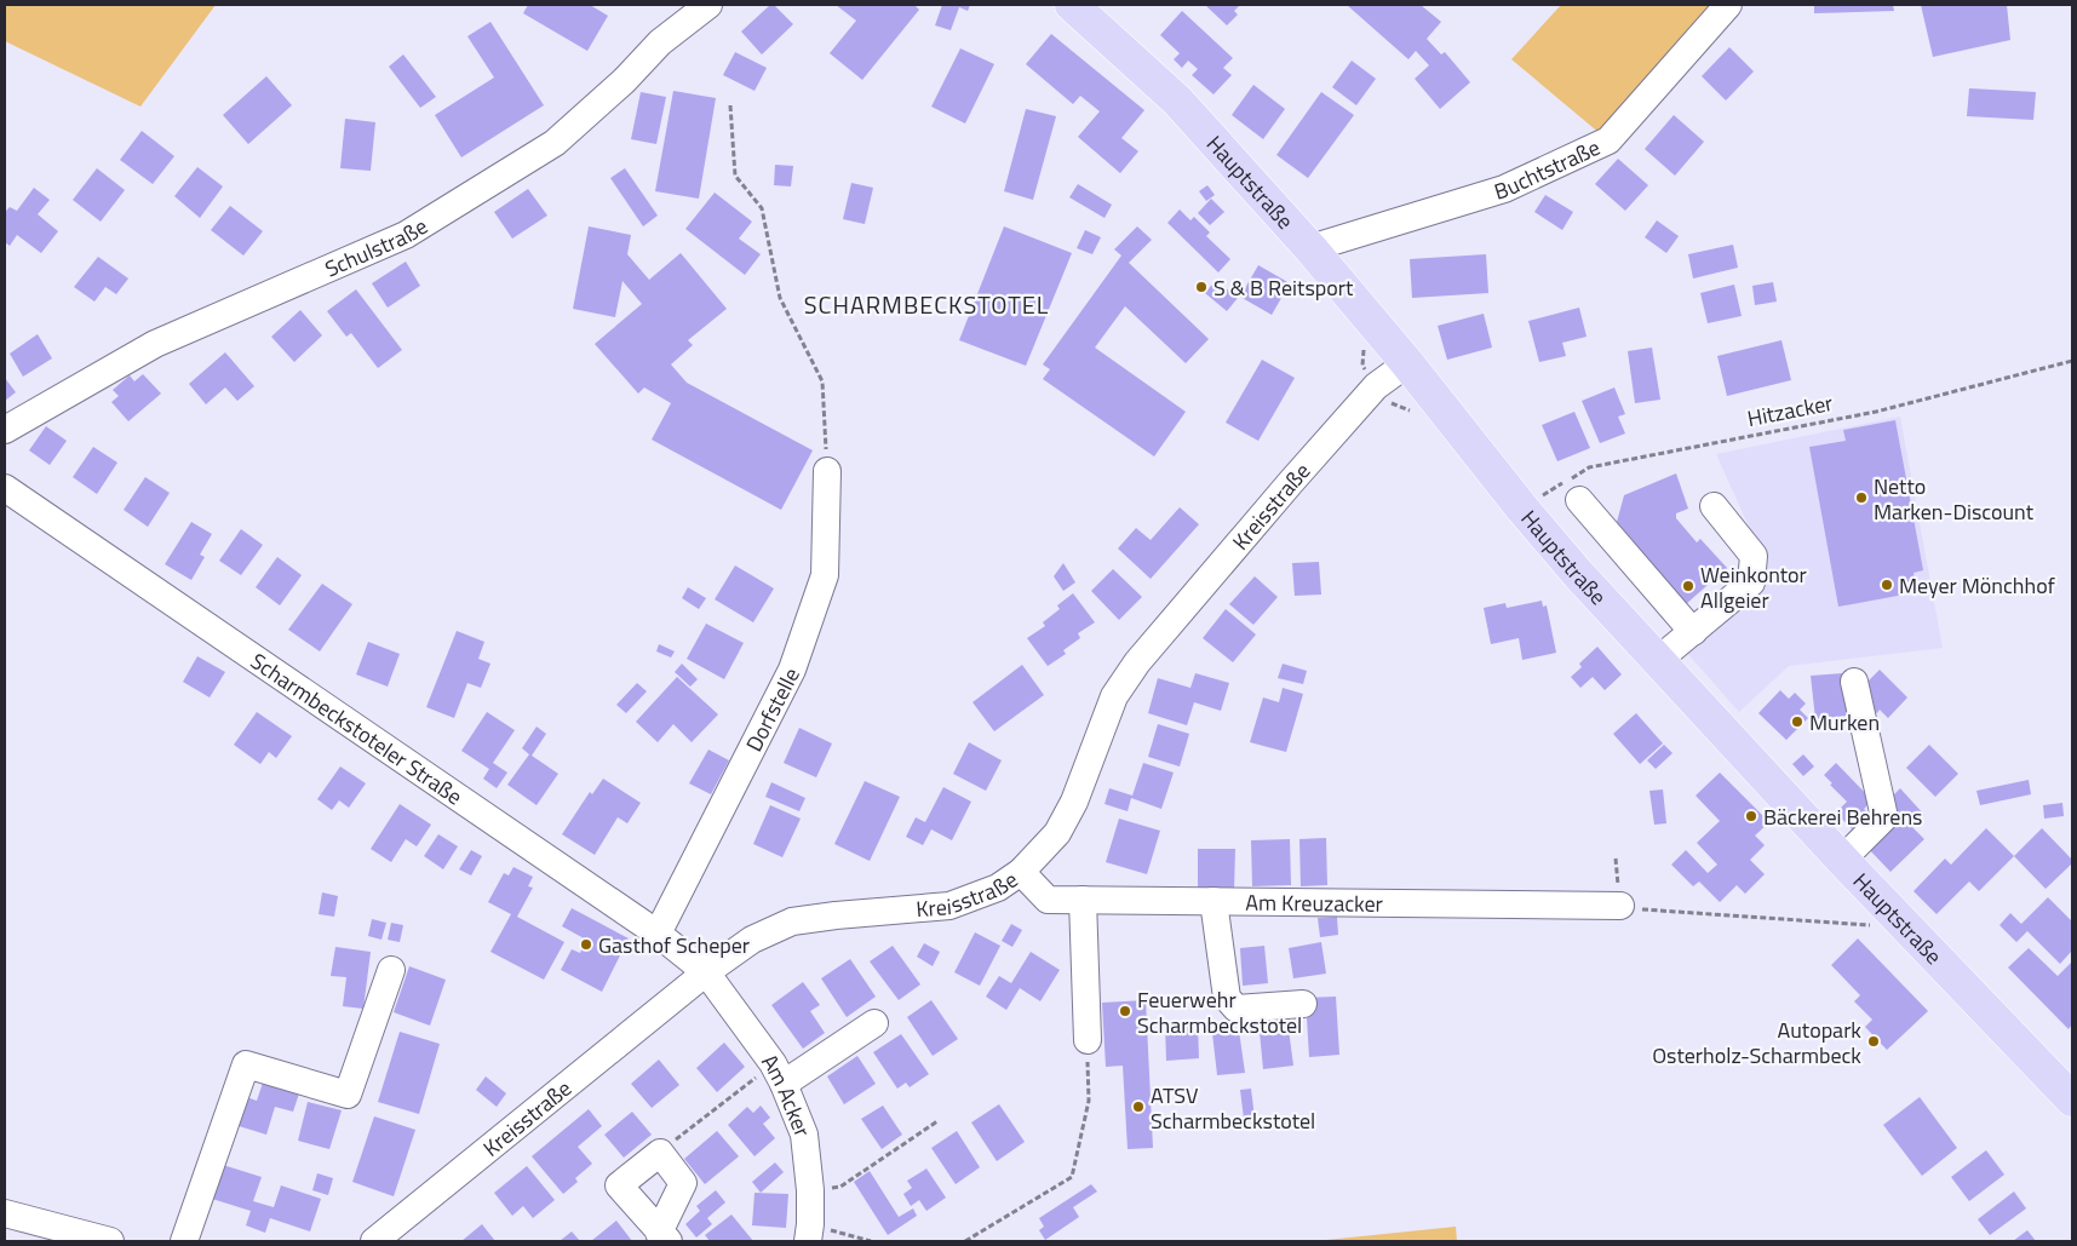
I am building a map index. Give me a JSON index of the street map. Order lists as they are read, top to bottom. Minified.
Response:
{"streets":{"main road":["Hauptstraße"],"street":["Buchtstraße","Schulstraße","Kreisstraße","Dorfstelle","Scharmbeckstoteler Straße","Am Kreuzacker","Am Acker"],"path":["Hitzacker"]},"crossings":[["Buchtstraße","Hauptstraße"],["Hauptstraße","Hitzacker"],["Hauptstraße","Kreisstraße"],["Kreisstraße","Scharmbeckstoteler Straße"],["Kreisstraße","Am Kreuzacker"],["Kreisstraße","Am Acker"],["Dorfstelle","Scharmbeckstoteler Straße"],["Scharmbeckstoteler Straße","Am Acker"]],"districts":["SCHARMBECKSTOTEL"],"places":["S & B Reitsport","Netto Marken-Discount","Meyer Mönchhof","Weinkontor Allgeier","Murken","Bäckerei Behrens","Gasthof Scheper","Feuerwehr Scharmbeckstotel","Autopark Osterholz-Scharmbeck","ATSV Scharmbeckstotel"]}
